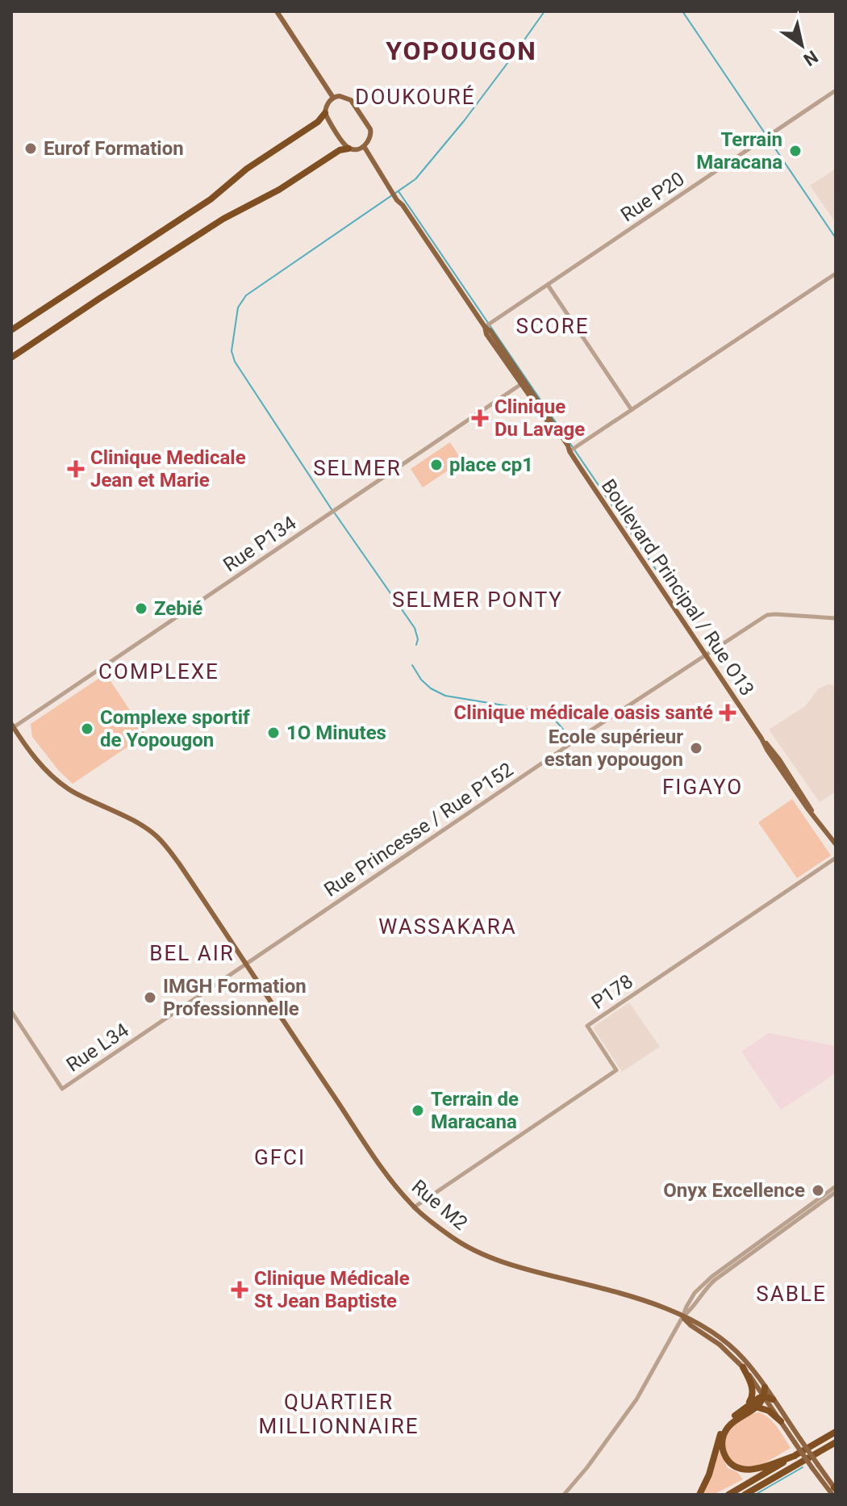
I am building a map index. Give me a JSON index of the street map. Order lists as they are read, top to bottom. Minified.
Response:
{"streets":{"main road":["Boulevard Principal / Rue O13","Rue M2"],"street":["Rue P20","Rue P134","Rue Princesse / Rue P152","P178","Rue L34"]},"crossings":[["Rue P20","Boulevard Principal / Rue O13"],["Rue P134","Boulevard Principal / Rue O13"],["Rue P134","Rue M2"],["Boulevard Principal / Rue O13","Rue Princesse / Rue P152"],["Rue Princesse / Rue P152","Rue L34"],["Rue Princesse / Rue P152","Rue M2"],["P178","Rue M2"],["Rue L34","Rue M2"]],"districts":["YOPOUGON","DOUKOURÉ","SCORE","SELMER","SELMER PONTY","COMPLEXE","FIGAYO","WASSAKARA","BEL AIR","GFCI","SABLE","QUARTIER MILLIONNAIRE"],"places":{"other":["Eurof Formation","Terrain Maracana","place cp1","Zebié","Complexe sportif de Yopougon","1O Minutes","Ecole supérieur estan yopougon","IMGH Formation Professionnelle","Terrain de Maracana","Onyx Excellence"],"health":["Clinique Du Lavage","Clinique Medicale Jean et Marie","Clinique médicale oasis santé","Clinique Médicale St Jean Baptiste"]},"north":"bottom right"}
